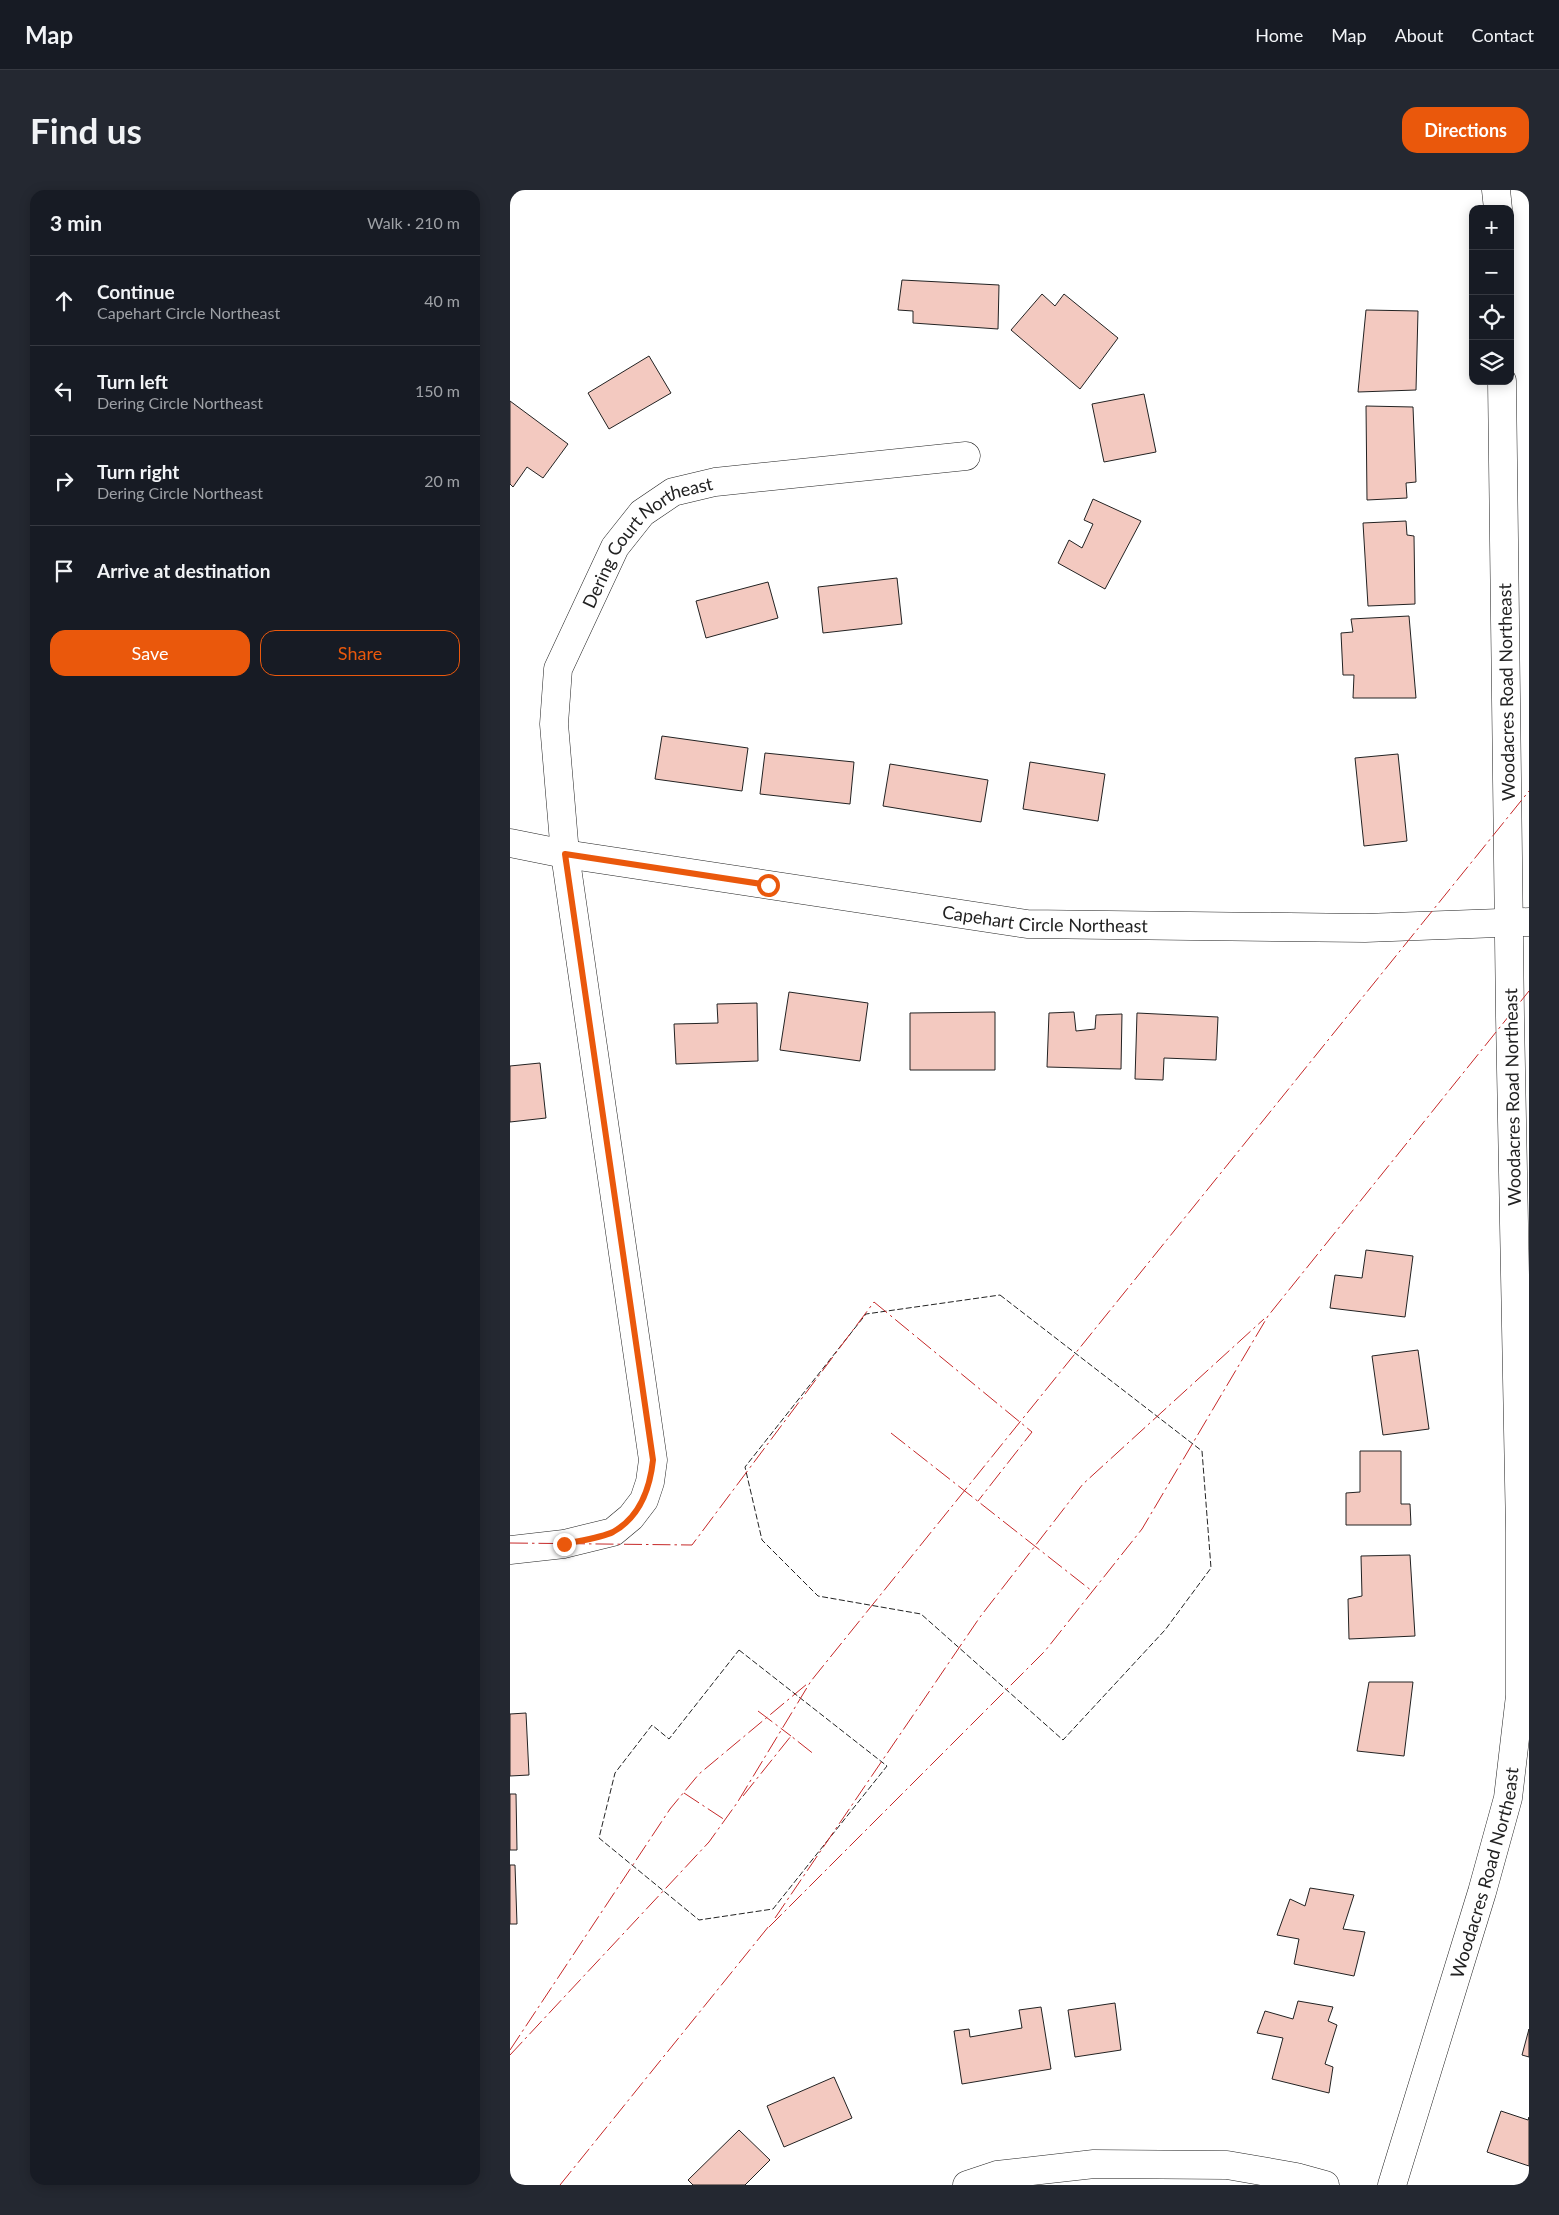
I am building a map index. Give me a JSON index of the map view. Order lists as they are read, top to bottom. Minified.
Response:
{"streets":{"street":["Dering Court Northeast","Woodacres Road Northeast","Capehart Circle Northeast"]},"crossings":[["Dering Court Northeast","Capehart Circle Northeast"],["Woodacres Road Northeast","Capehart Circle Northeast"]],"page":{"header":"Map","nav":["Home","Map","About","Contact"],"buttons":["Directions",["Save","Share"]],"title":"Find us","heading":["3 min","Walk · 210 m"],"map_buttons":["+","−"],"list":[["Continue","Capehart Circle Northeast","40 m"],["Turn left","Dering Circle Northeast","150 m"],["Turn right","Dering Circle Northeast","20 m"],"Arrive at destination"]}}
